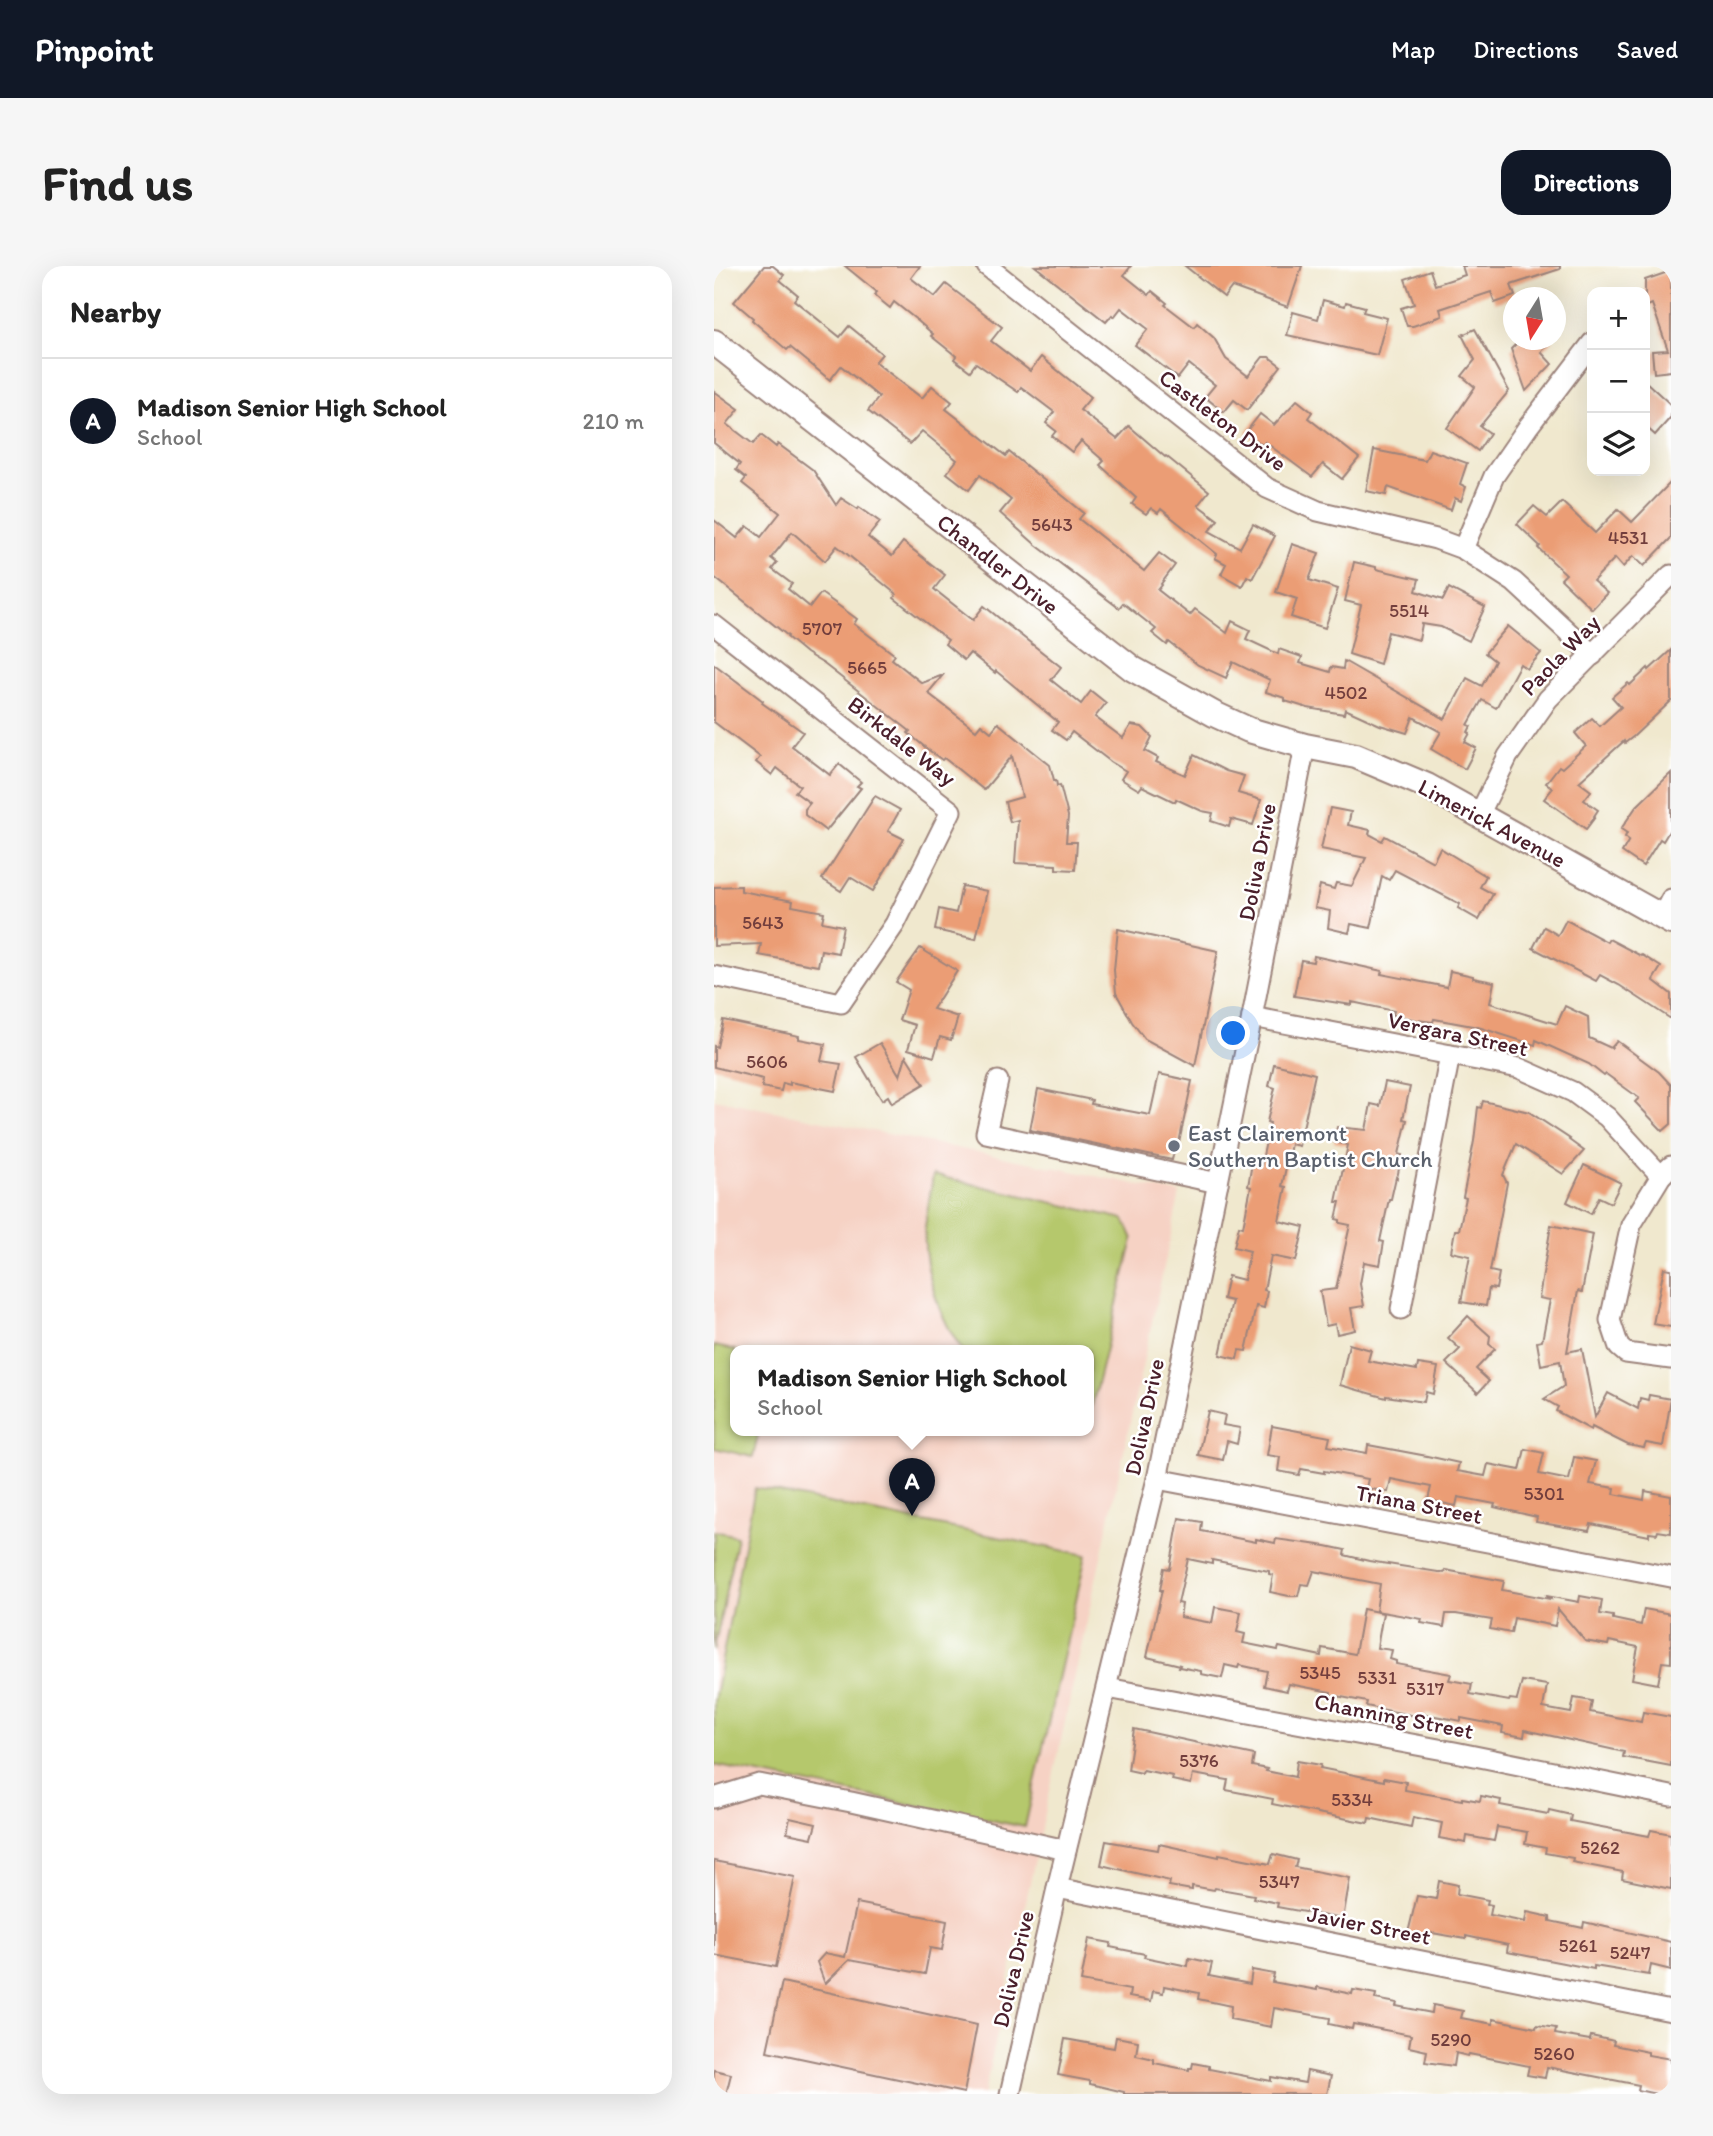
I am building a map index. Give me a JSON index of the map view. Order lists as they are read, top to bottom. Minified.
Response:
{"streets":{"main road":["Chandler Drive","Limerick Avenue"],"street":["Castleton Drive","Paola Way","Birkdale Way","Doliva Drive","Vergara Street","Triana Street","Channing Street","Javier Street"]},"crossings":[["Castleton Drive","Paola Way"],["Chandler Drive","Limerick Avenue"],["Chandler Drive","Doliva Drive"],["Paola Way","Limerick Avenue"],["Limerick Avenue","Doliva Drive"],["Doliva Drive","Vergara Street"],["Doliva Drive","Triana Street"],["Doliva Drive","Channing Street"],["Doliva Drive","Javier Street"]],"places":["East Clairemont Southern Baptist Church"],"house_numbers":["5643","4531","5514","5707","5665","4502","5643","5606","5301","5345","5331","5317","5376","5334","5262","5347","5261","5247","5290","5260"],"north":"bottom","page":{"header":"Pinpoint","nav":["Map","Directions","Saved"],"buttons":"Directions","title":"Find us","heading":"Nearby","map_buttons":["+","−"],"list":[{"mark":"A","name":"Madison Senior High School","note":"School","value":"210 m"}],"popup":["Madison Senior High School","School"],"pins":"A"}}
